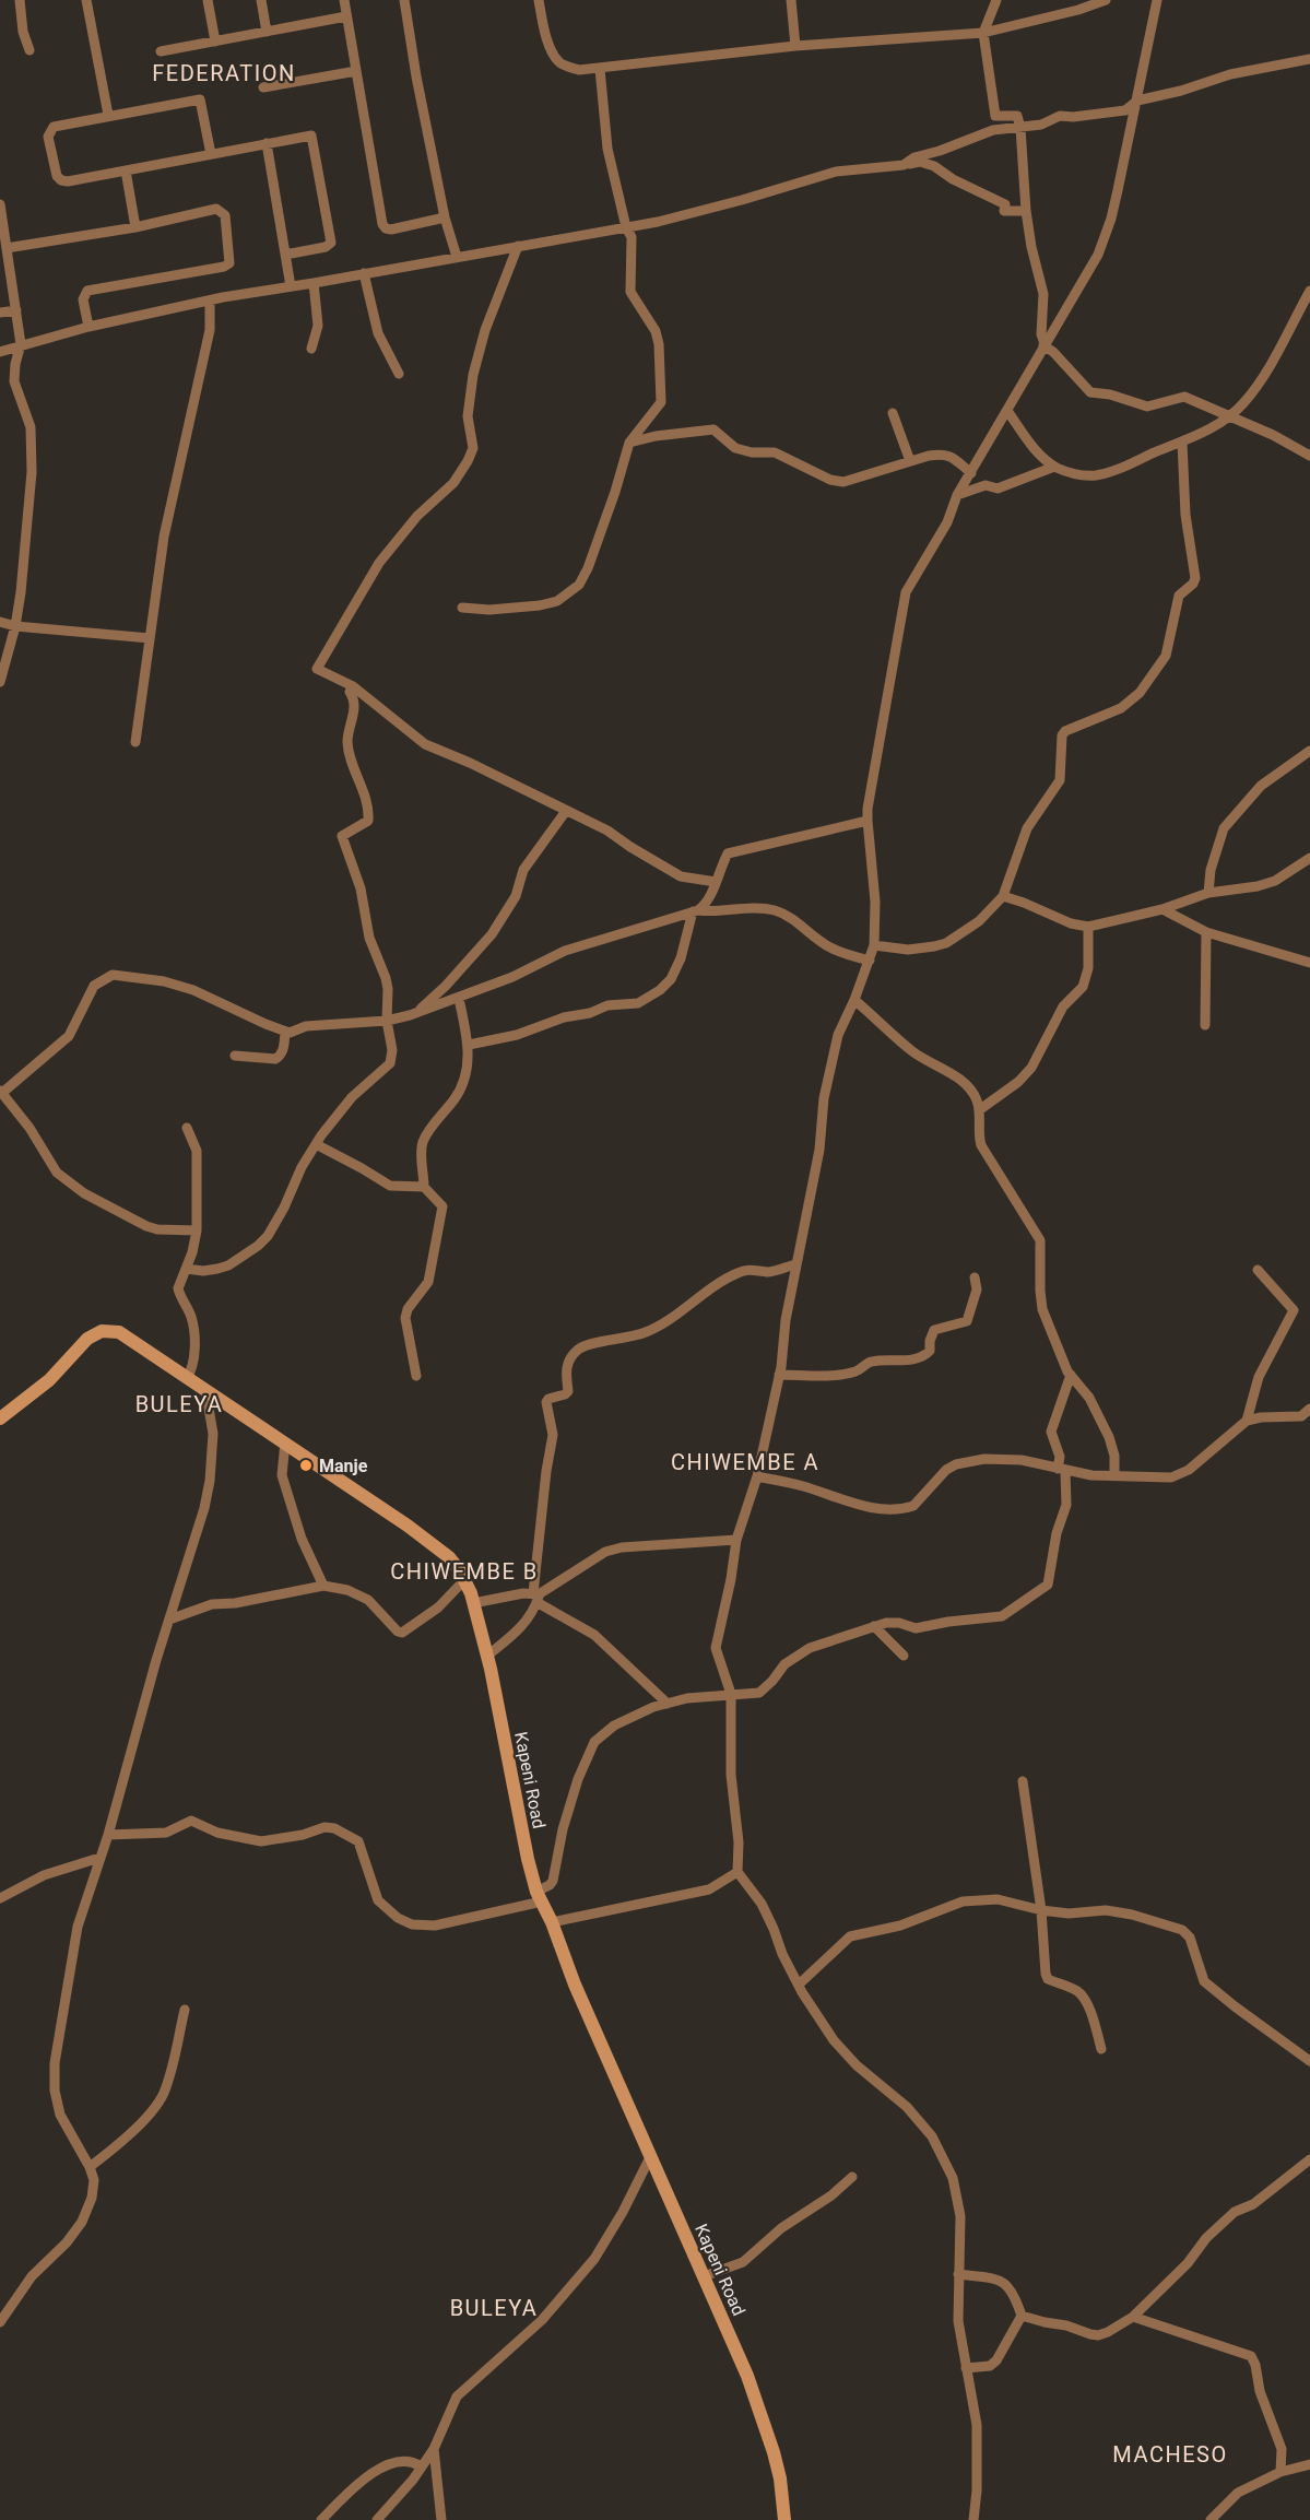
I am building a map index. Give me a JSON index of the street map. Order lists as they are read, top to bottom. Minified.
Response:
{"streets":{"main road":["Kapeni Road"]},"districts":["FEDERATION","BULEYA","CHIWEMBE A","CHIWEMBE B","BULEYA","MACHESO"],"places":["Manje"]}
